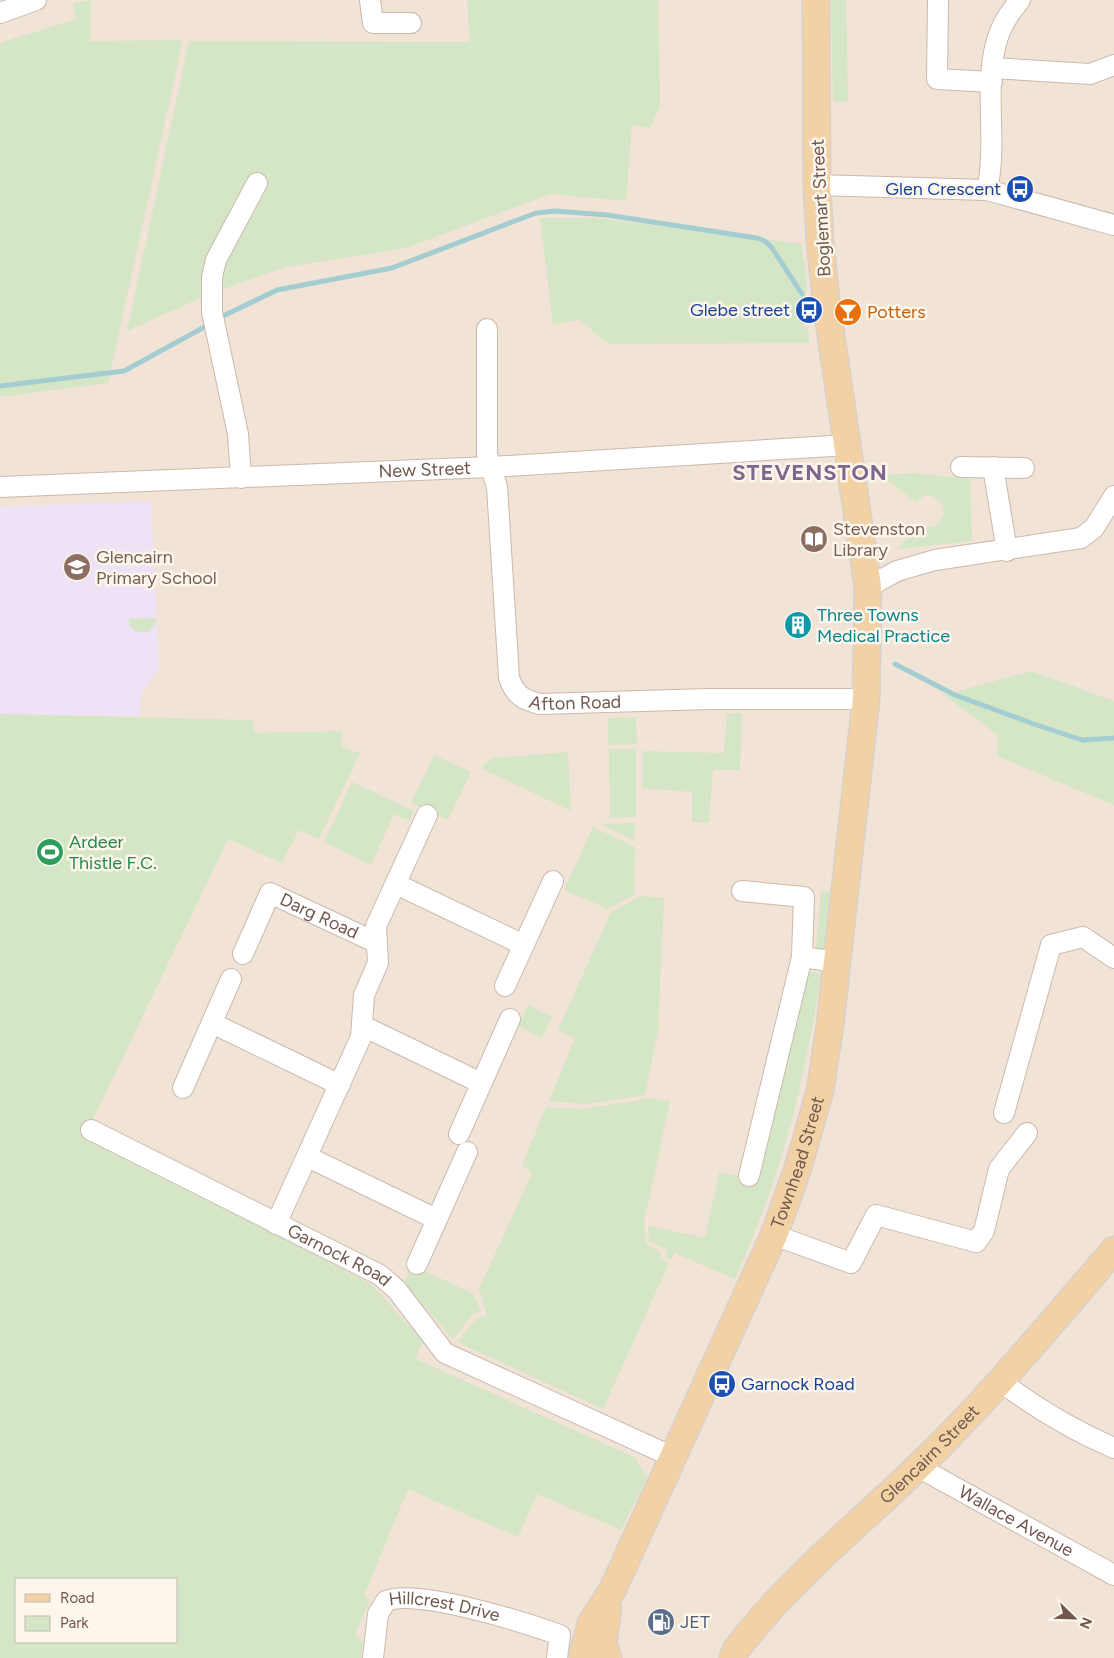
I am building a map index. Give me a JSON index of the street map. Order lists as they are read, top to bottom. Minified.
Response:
{"streets":{"main road":["Boglemart Street","Townhead Street","Glencairn Street"],"street":["New Street","Afton Road","Darg Road","Garnock Road","Wallace Avenue","Hillcrest Drive"]},"crossings":[["Boglemart Street","New Street"],["Boglemart Street","Townhead Street"],["New Street","Afton Road"],["Afton Road","Townhead Street"],["Darg Road","Garnock Road"],["Townhead Street","Garnock Road"],["Glencairn Street","Wallace Avenue"]],"districts":["STEVENSTON"],"places":{"bus stop":["Glen Crescent","Glebe street","Garnock Road"],"bar":["Potters"],"library":["Stevenston Library"],"school or university":["Glencairn Primary School"],"building":["Three Towns Medical Practice"],"sports":["Ardeer Thistle F.C."],"fuel station":["JET"]},"legend":["Road","Park"],"north":"bottom right"}
